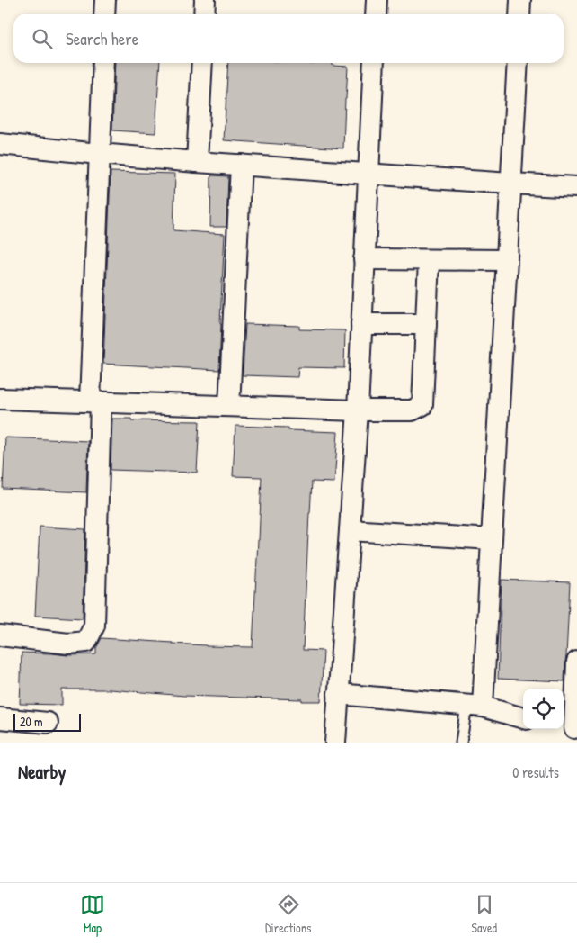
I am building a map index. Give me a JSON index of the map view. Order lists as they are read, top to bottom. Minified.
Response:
{"scale_bar":"20 m","page":{"search":"Search here","scale":"20 m","heading":["Nearby","0 results"],"nav":["Map","Directions","Saved"]}}
